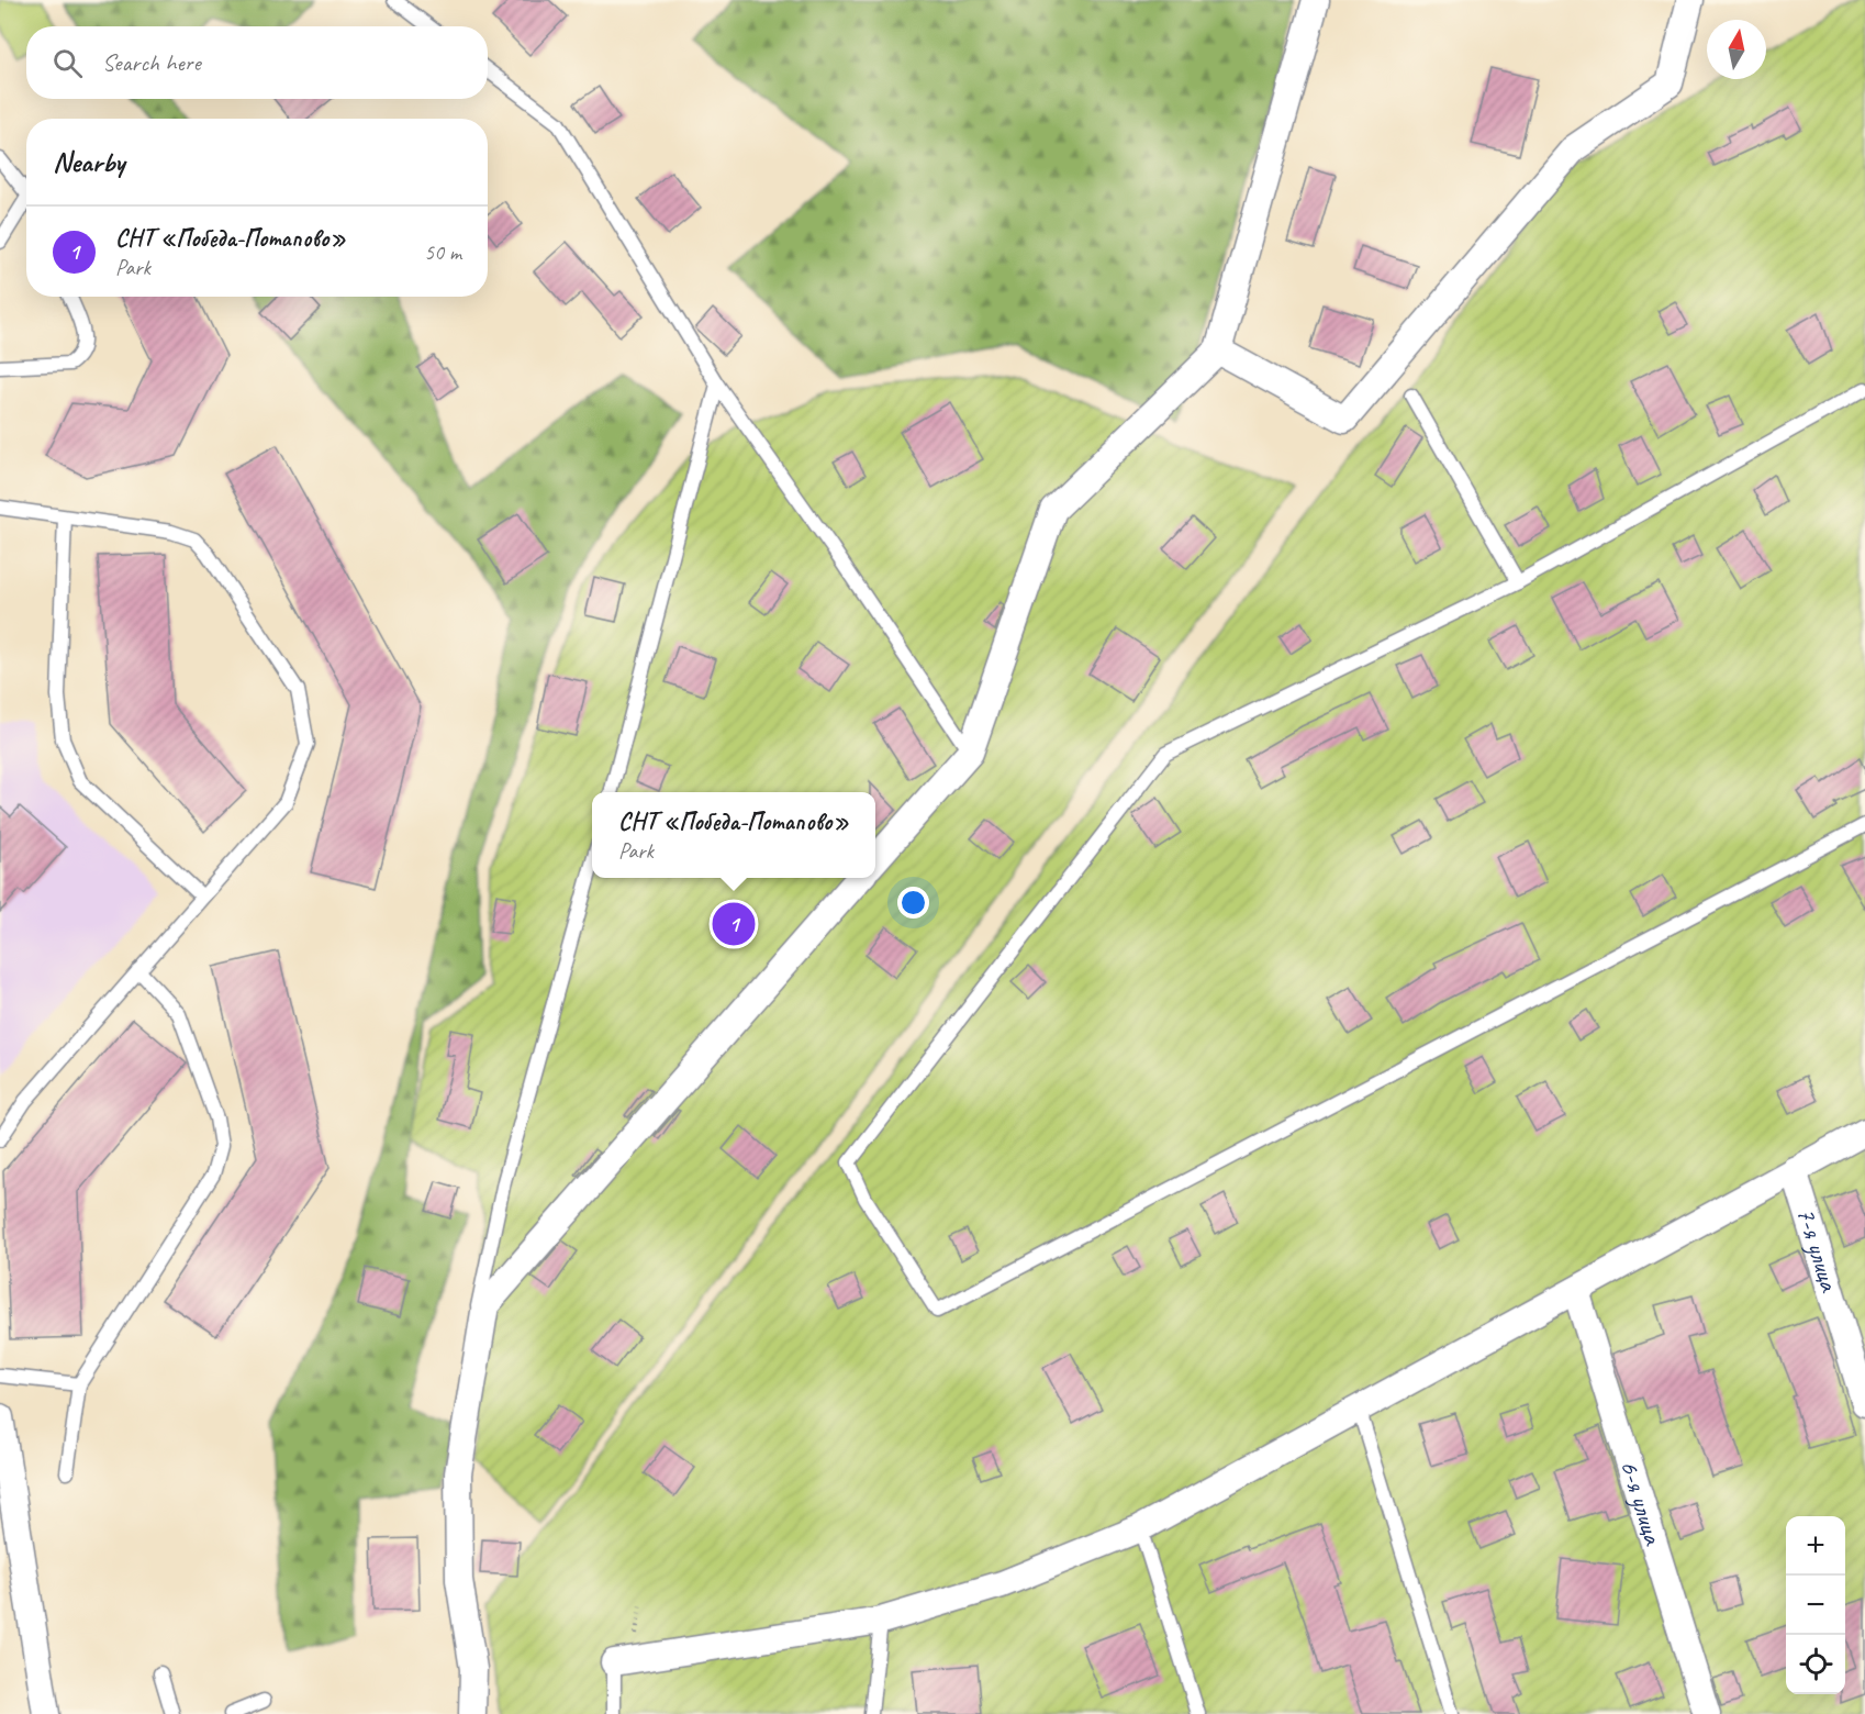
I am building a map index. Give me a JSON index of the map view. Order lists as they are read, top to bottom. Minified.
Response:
{"streets":{"street":["7-я улица","6-я улица"]},"north":"top","page":{"search":"Search here","heading":"Nearby","list":[{"mark":"1","name":"СНТ «Победа-Потапово»","note":"Park","value":"50 m"}],"popup":["СНТ «Победа-Потапово»","Park"],"pins":"1","map_buttons":["+","−"]}}
